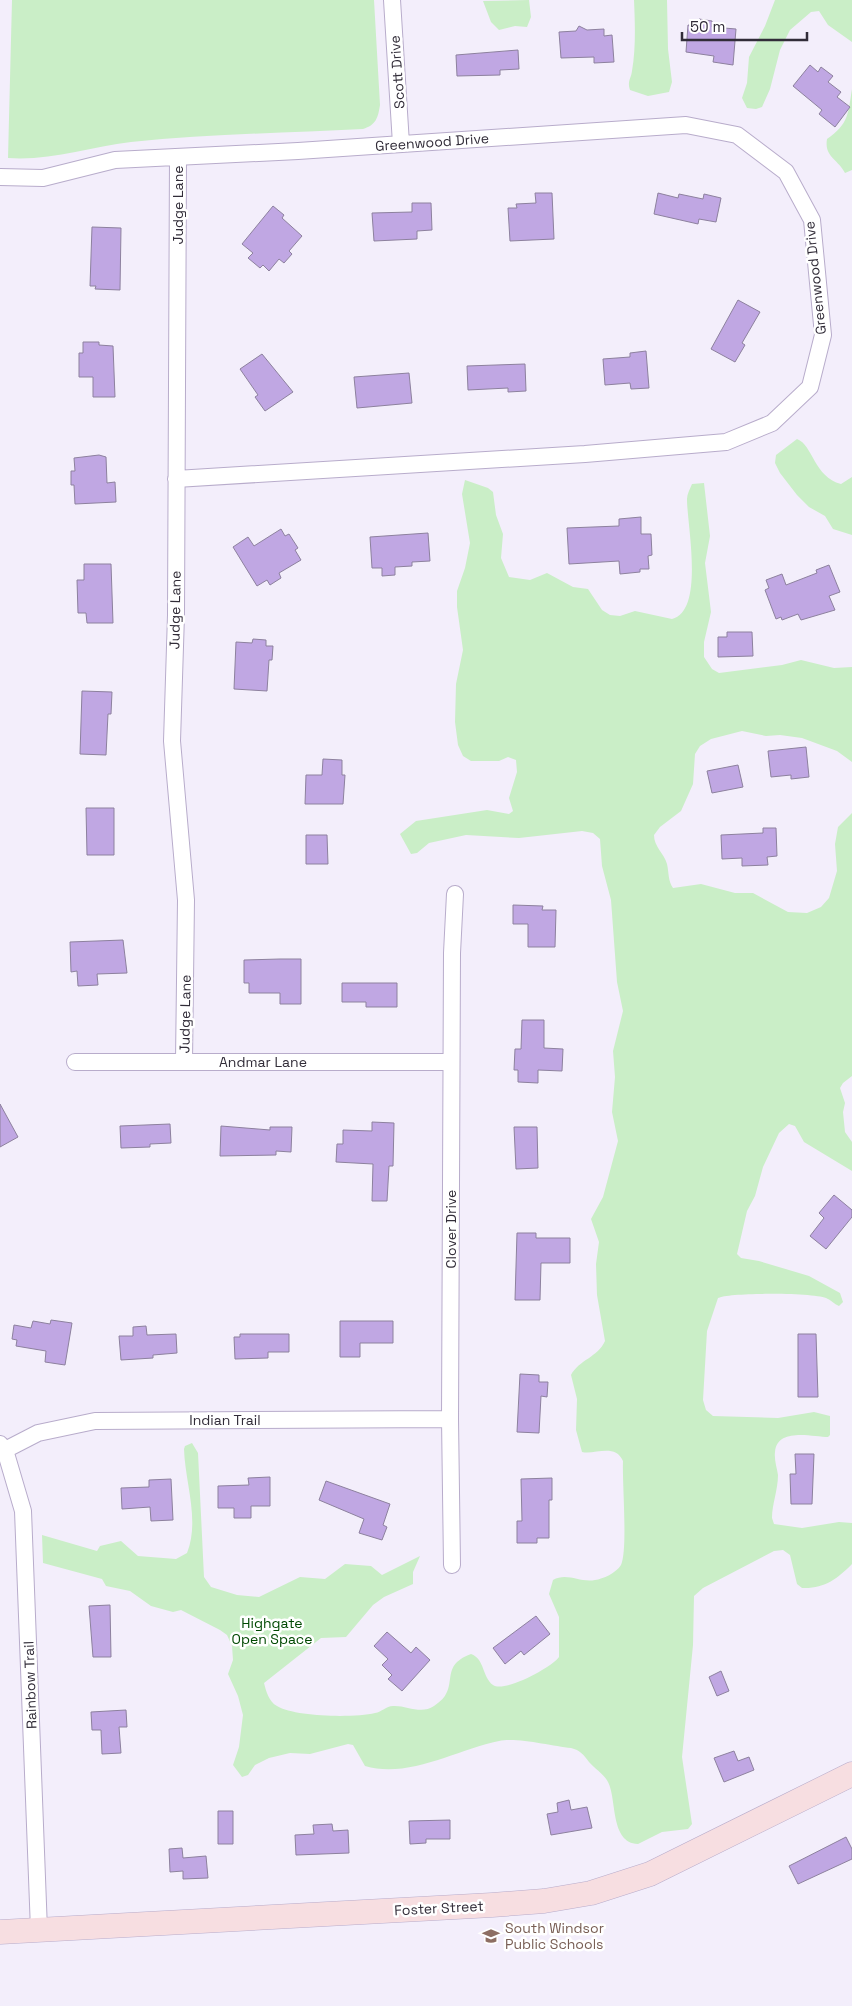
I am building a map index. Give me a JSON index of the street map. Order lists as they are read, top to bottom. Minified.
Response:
{"streets":{"street":["Scott Drive","Greenwood Drive","Judge Lane","Andmar Lane","Clover Drive","Indian Trail","Rainbow Trail","Foster Street"]},"crossings":[["Scott Drive","Greenwood Drive"],["Greenwood Drive","Judge Lane"],["Judge Lane","Andmar Lane"],["Andmar Lane","Clover Drive"],["Clover Drive","Indian Trail"],["Indian Trail","Rainbow Trail"],["Rainbow Trail","Foster Street"]],"parks":["Highgate Open Space"],"places":{"school or university":["South Windsor Public Schools"]},"scale_bar":"50 m"}
